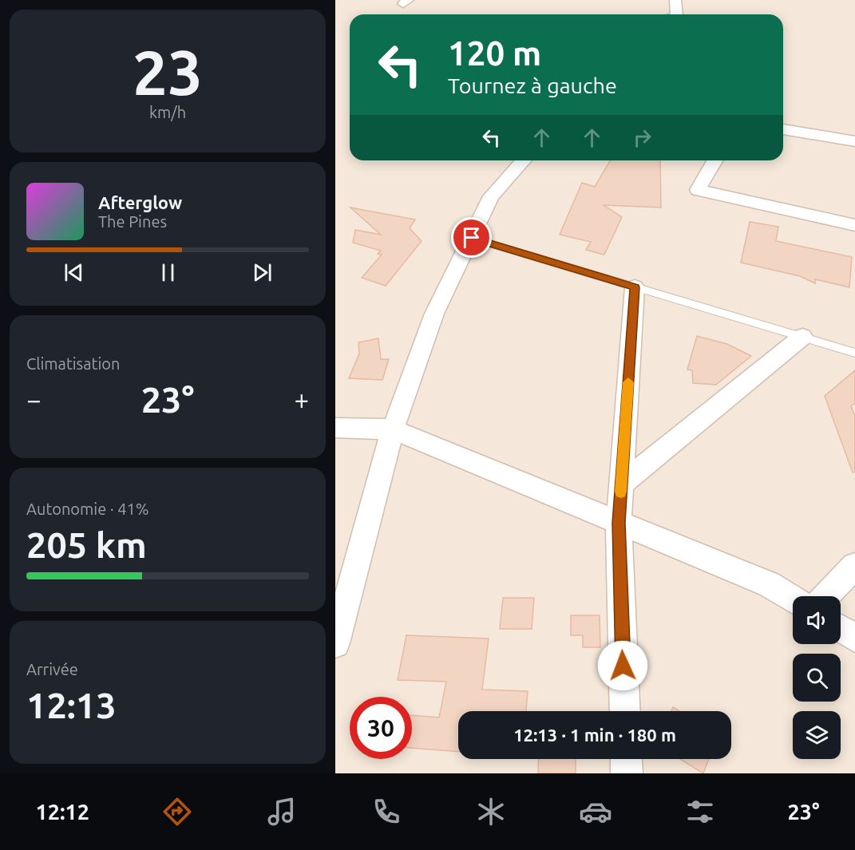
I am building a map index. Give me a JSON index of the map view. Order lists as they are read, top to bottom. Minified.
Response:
{"page":{"tile":[["23","km/h"],"Climatisation",["Autonomie · 41%","205 km"],["Arrivée","12:13"]],"turn":["120 m","Tournez à gauche"],"song":["Afterglow","The Pines"],"heat":["−","23°","+"],"limit":"30","trip":"12:13 · 1 min · 180 m","tabs":["12:12","23°"]}}
